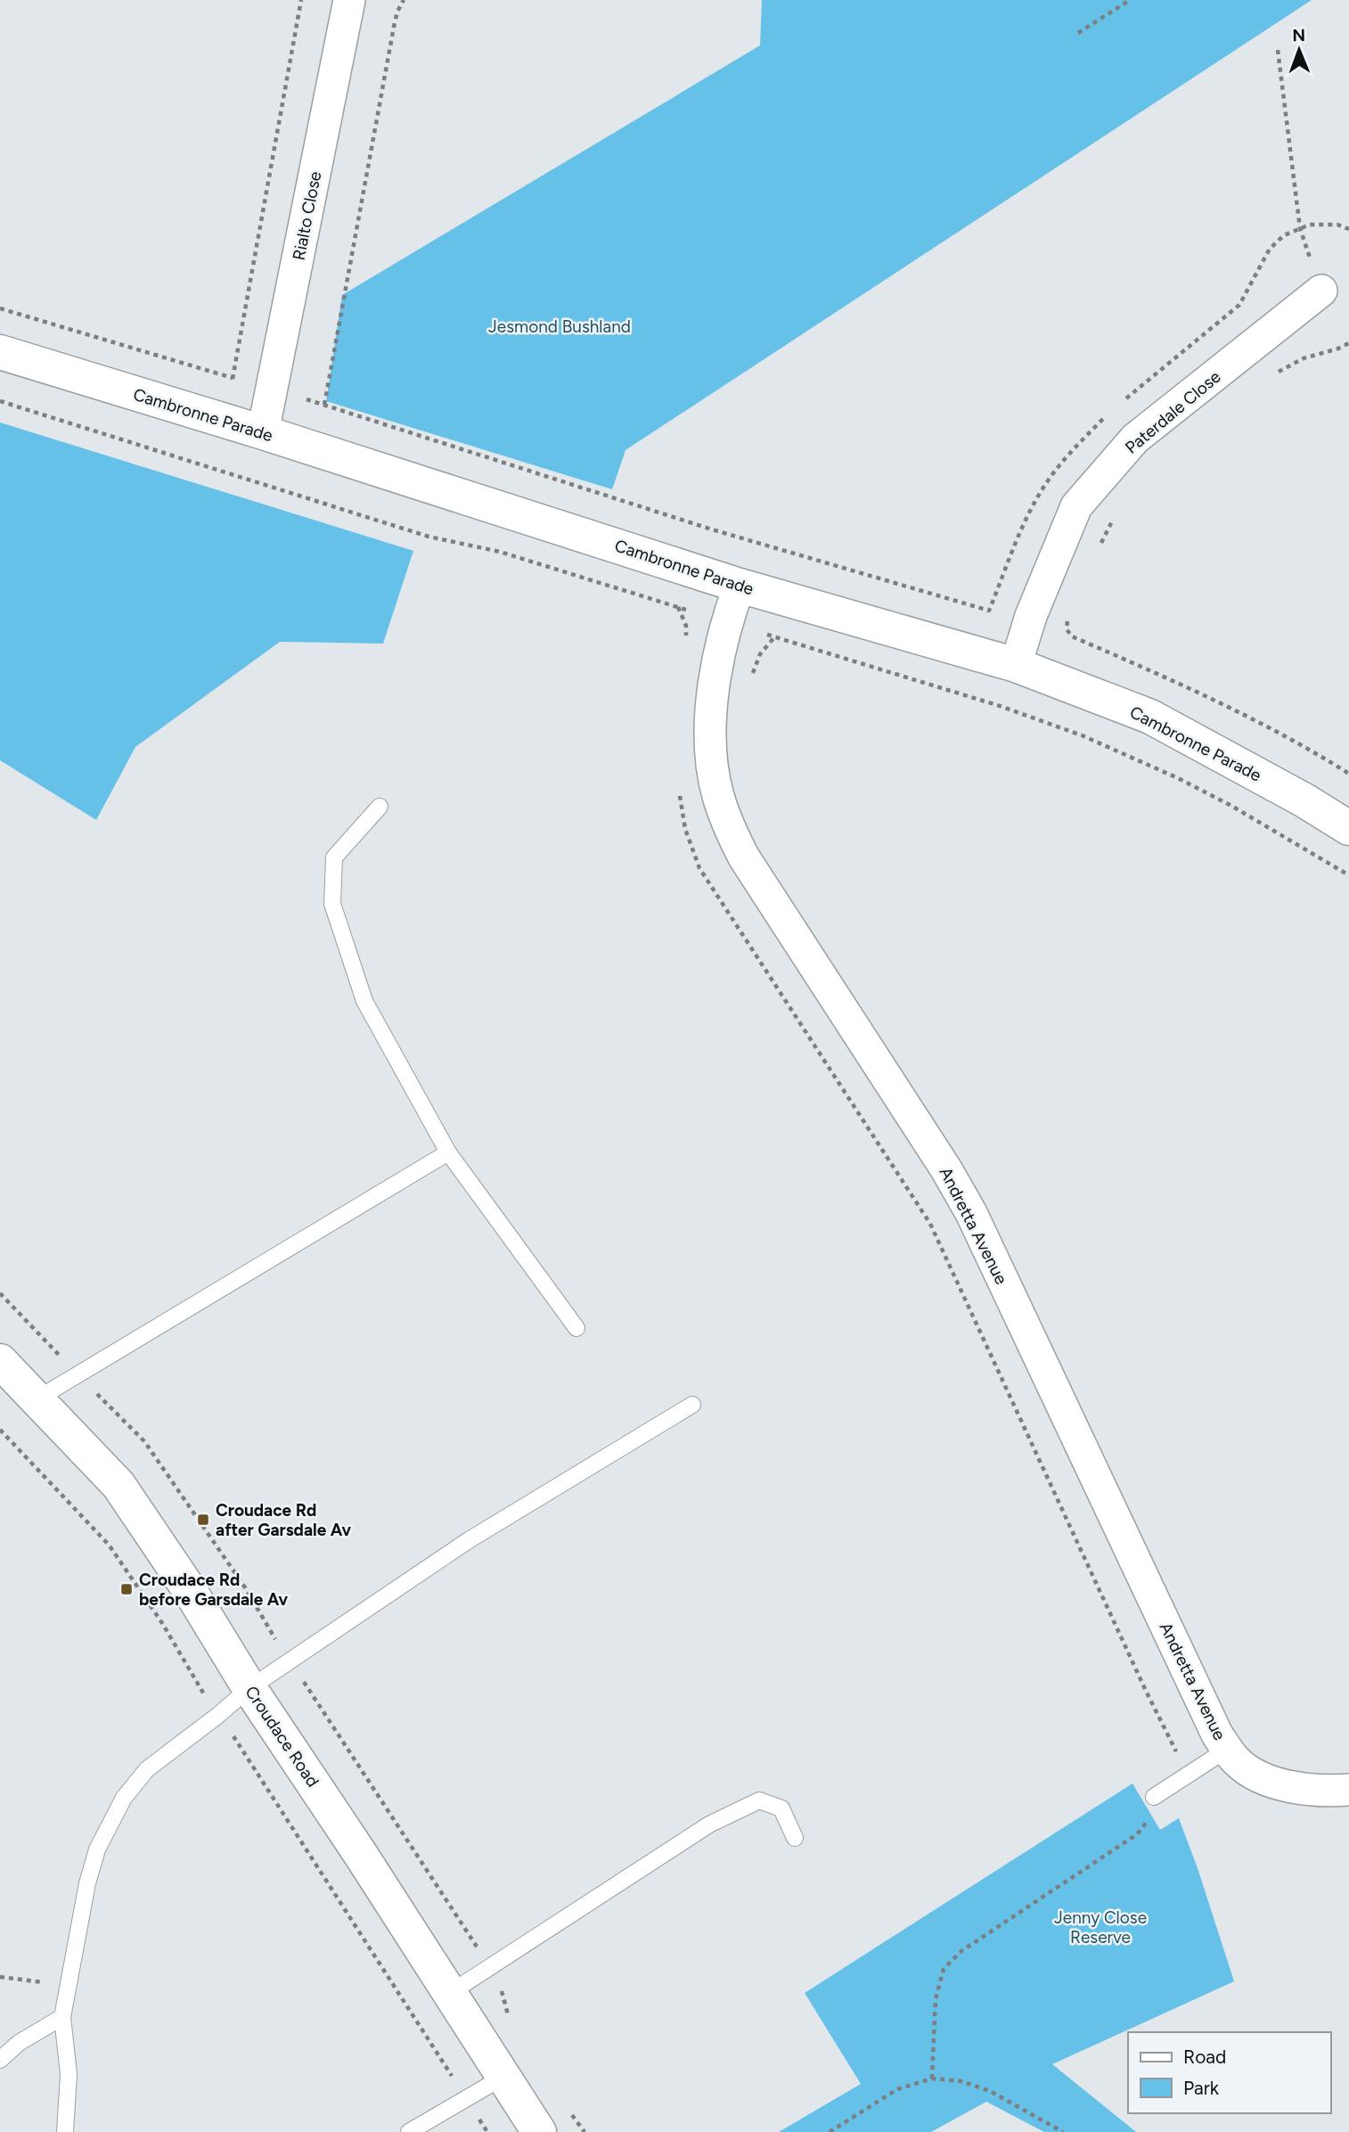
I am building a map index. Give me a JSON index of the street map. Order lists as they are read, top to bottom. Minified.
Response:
{"streets":{"street":["Rialto Close","Paterdale Close","Cambronne Parade","Andretta Avenue","Croudace Road"]},"crossings":[["Rialto Close","Cambronne Parade"],["Paterdale Close","Cambronne Parade"],["Cambronne Parade","Andretta Avenue"]],"parks":["Jesmond Bushland","Jenny Close Reserve"],"places":{"transit":["Croudace Rd after Garsdale Av","Croudace Rd before Garsdale Av"]},"legend":["Road","Park"],"north":"top"}
